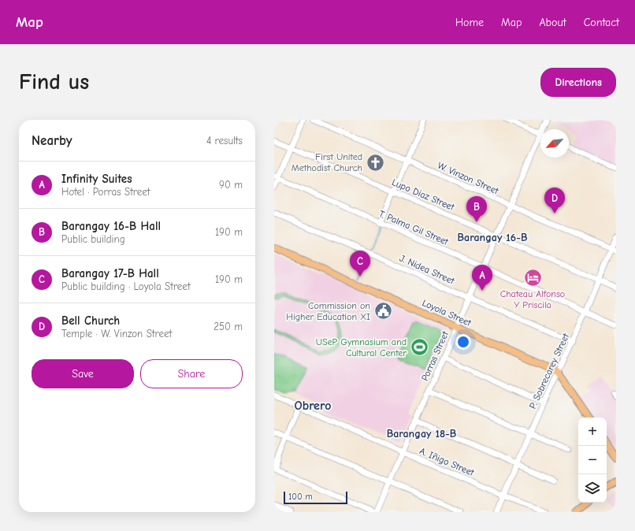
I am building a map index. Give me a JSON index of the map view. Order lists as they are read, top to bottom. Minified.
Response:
{"streets":{"main road":["Loyola Street"],"street":["W. Vinzon Street","Lupo Diaz Street","T. Palma Gil Street","J. Nidea Street","Porras Street","P. Sobrecarey Street","A. Iñigo Street"]},"crossings":[["W. Vinzon Street","Porras Street"],["W. Vinzon Street","P. Sobrecarey Street"],["Lupo Diaz Street","Porras Street"],["Lupo Diaz Street","P. Sobrecarey Street"],["T. Palma Gil Street","Porras Street"],["T. Palma Gil Street","P. Sobrecarey Street"],["J. Nidea Street","Porras Street"],["J. Nidea Street","P. Sobrecarey Street"],["Loyola Street","Porras Street"],["Loyola Street","P. Sobrecarey Street"],["Porras Street","A. Iñigo Street"],["P. Sobrecarey Street","A. Iñigo Street"]],"districts":["Barangay 16-B","Obrero","Barangay 18-B"],"places":{"church":["First United Methodist Church"],"hotel":["Chateau Alfonso Y Priscila"],"public building":["Commission on Higher Education XI"],"sports":["USeP Gymnasium and Cultural Center"]},"scale_bar":"100 m","north":"bottom left","page":{"header":"Map","nav":["Home","Map","About","Contact"],"buttons":["Directions",["Save","Share"]],"title":"Find us","heading":["Nearby","4 results"],"list":[{"mark":"A","name":"Infinity Suites","note":"Hotel · Porras Street","value":"90 m"},{"mark":"B","name":"Barangay 16-B Hall","note":"Public building","value":"190 m"},{"mark":"C","name":"Barangay 17-B Hall","note":"Public building · Loyola Street","value":"190 m"},{"mark":"D","name":"Bell Church","note":"Temple · W. Vinzon Street","value":"250 m"}],"pins":["D","B","C","A"],"map_buttons":["+","−"],"scale":"100 m"}}
